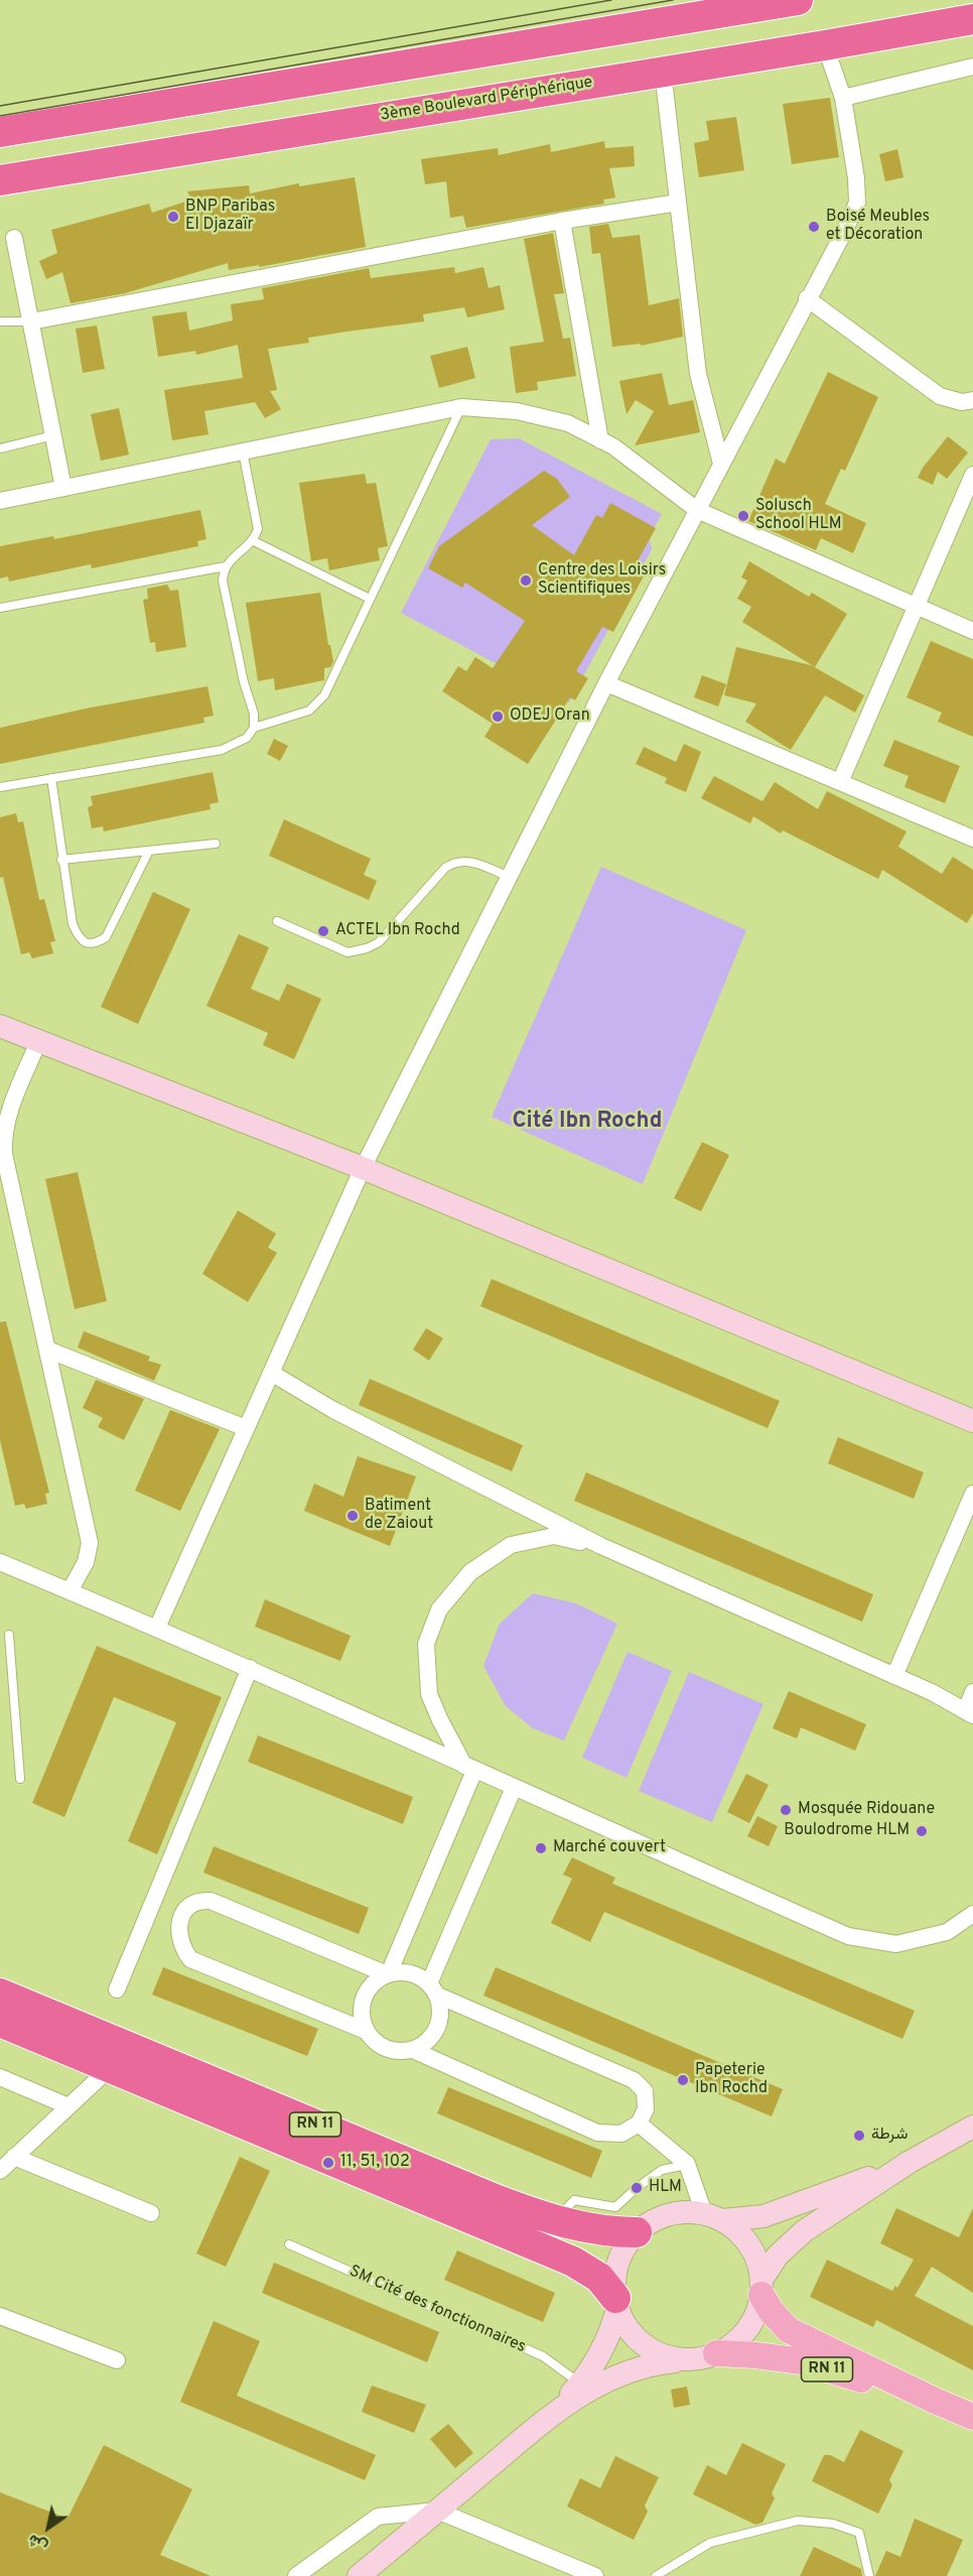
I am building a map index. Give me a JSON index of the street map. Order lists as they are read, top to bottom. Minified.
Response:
{"streets":{"highway":["3ème Boulevard Périphérique","RN 11"],"lane":["SM Cité des fonctionnaires"]},"districts":["Cité Ibn Rochd"],"places":["BNP Paribas El Djazaïr","Boisé Meubles et Décoration","Solusch School HLM","Centre des Loisirs Scientifiques","ODEJ Oran","ACTEL Ibn Rochd","Batiment de Zaiout","Mosquée Ridouane","Boulodrome HLM","Marché couvert","Papeterie Ibn Rochd","شرطة","11, 51, 102","HLM"],"north":"bottom left"}
